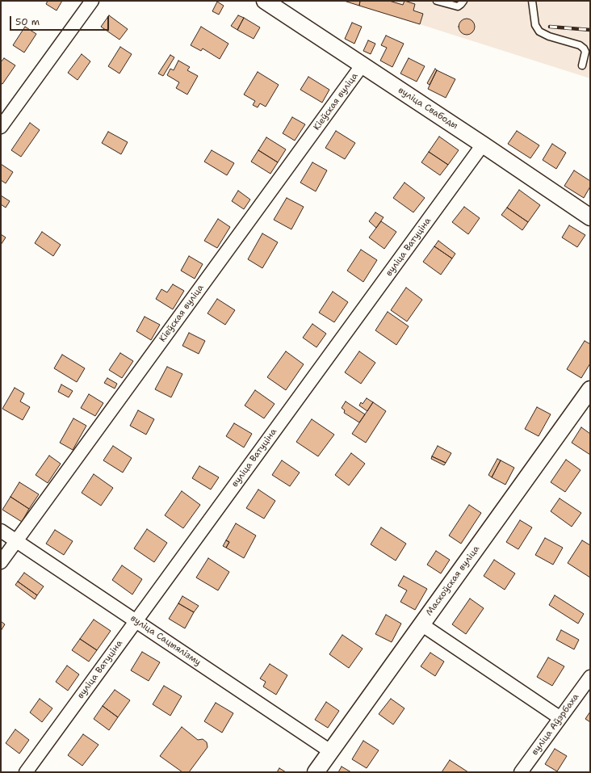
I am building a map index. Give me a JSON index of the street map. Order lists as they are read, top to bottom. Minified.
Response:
{"streets":{"street":["Кіеўская вуліца","вуліца Свабоды","вуліца Ватуціна","Маскоўская вуліца","вуліца Сацыялізму","вуліца Аўэрбаха"]},"crossings":[["Кіеўская вуліца","вуліца Свабоды"],["Кіеўская вуліца","вуліца Сацыялізму"],["вуліца Свабоды","вуліца Ватуціна"],["вуліца Ватуціна","вуліца Сацыялізму"],["Маскоўская вуліца","вуліца Сацыялізму"]],"scale_bar":"50 m"}
